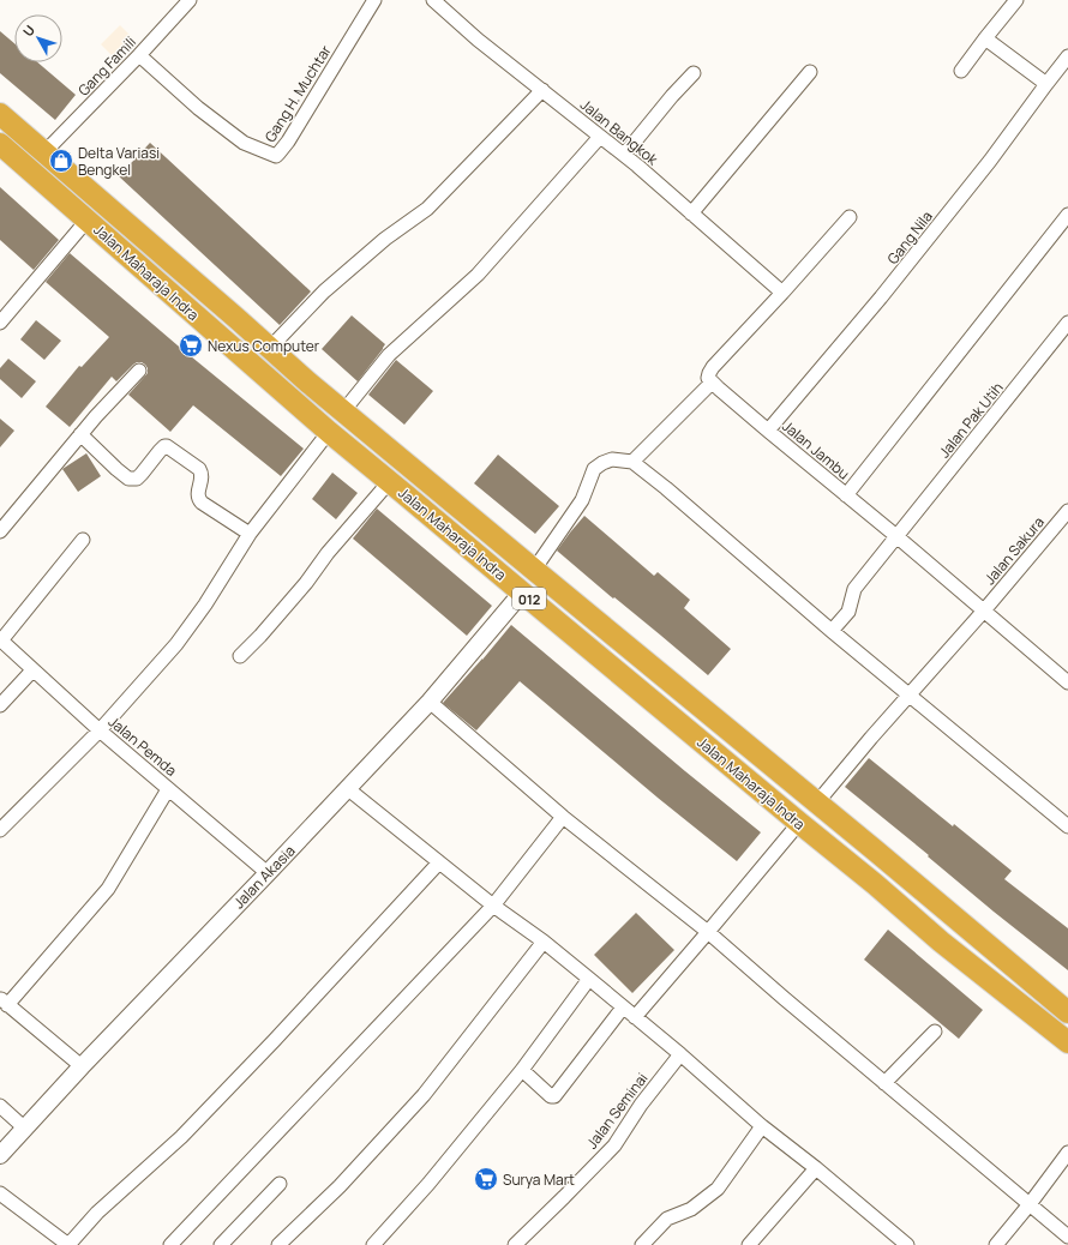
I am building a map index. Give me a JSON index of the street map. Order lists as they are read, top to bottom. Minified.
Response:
{"streets":{"highway":["Jalan Maharaja Indra","012"],"street":["Gang Famili","Gang H. Muchtar","Jalan Bangkok","Gang Nila","Jalan Pak Utih","Jalan Jambu","Jalan Sakura","Jalan Pemda","Jalan Akasia","Jalan Seminai"]},"crossings":[["Gang Famili","Gang H. Muchtar"],["Gang Famili","Jalan Maharaja Indra"],["Gang Nila","Jalan Jambu"],["Jalan Maharaja Indra","Jalan Sakura"],["Jalan Maharaja Indra","Jalan Akasia"],["Jalan Pak Utih","Jalan Jambu"],["Jalan Jambu","Jalan Sakura"],["Jalan Pemda","Jalan Akasia"]],"places":{"shop":["Delta Variasi Bengkel"],"supermarket":["Nexus Computer","Surya Mart"]},"north":"top left"}
